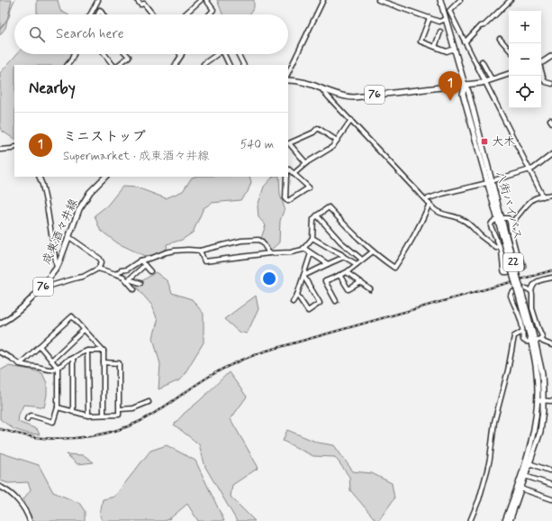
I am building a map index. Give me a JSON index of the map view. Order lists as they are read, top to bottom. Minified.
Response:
{"streets":{"main road":["76","八街バイパス","成東酒々井線","22"]},"crossings":[["76","八街バイパス"]],"places":{"transit":["大木"]},"page":{"map_buttons":["+","−"],"search":"Search here","heading":"Nearby","pins":"1","list":[{"mark":"1","name":"ミニストップ","note":"Supermarket · 成東酒々井線","value":"540 m"}]}}
